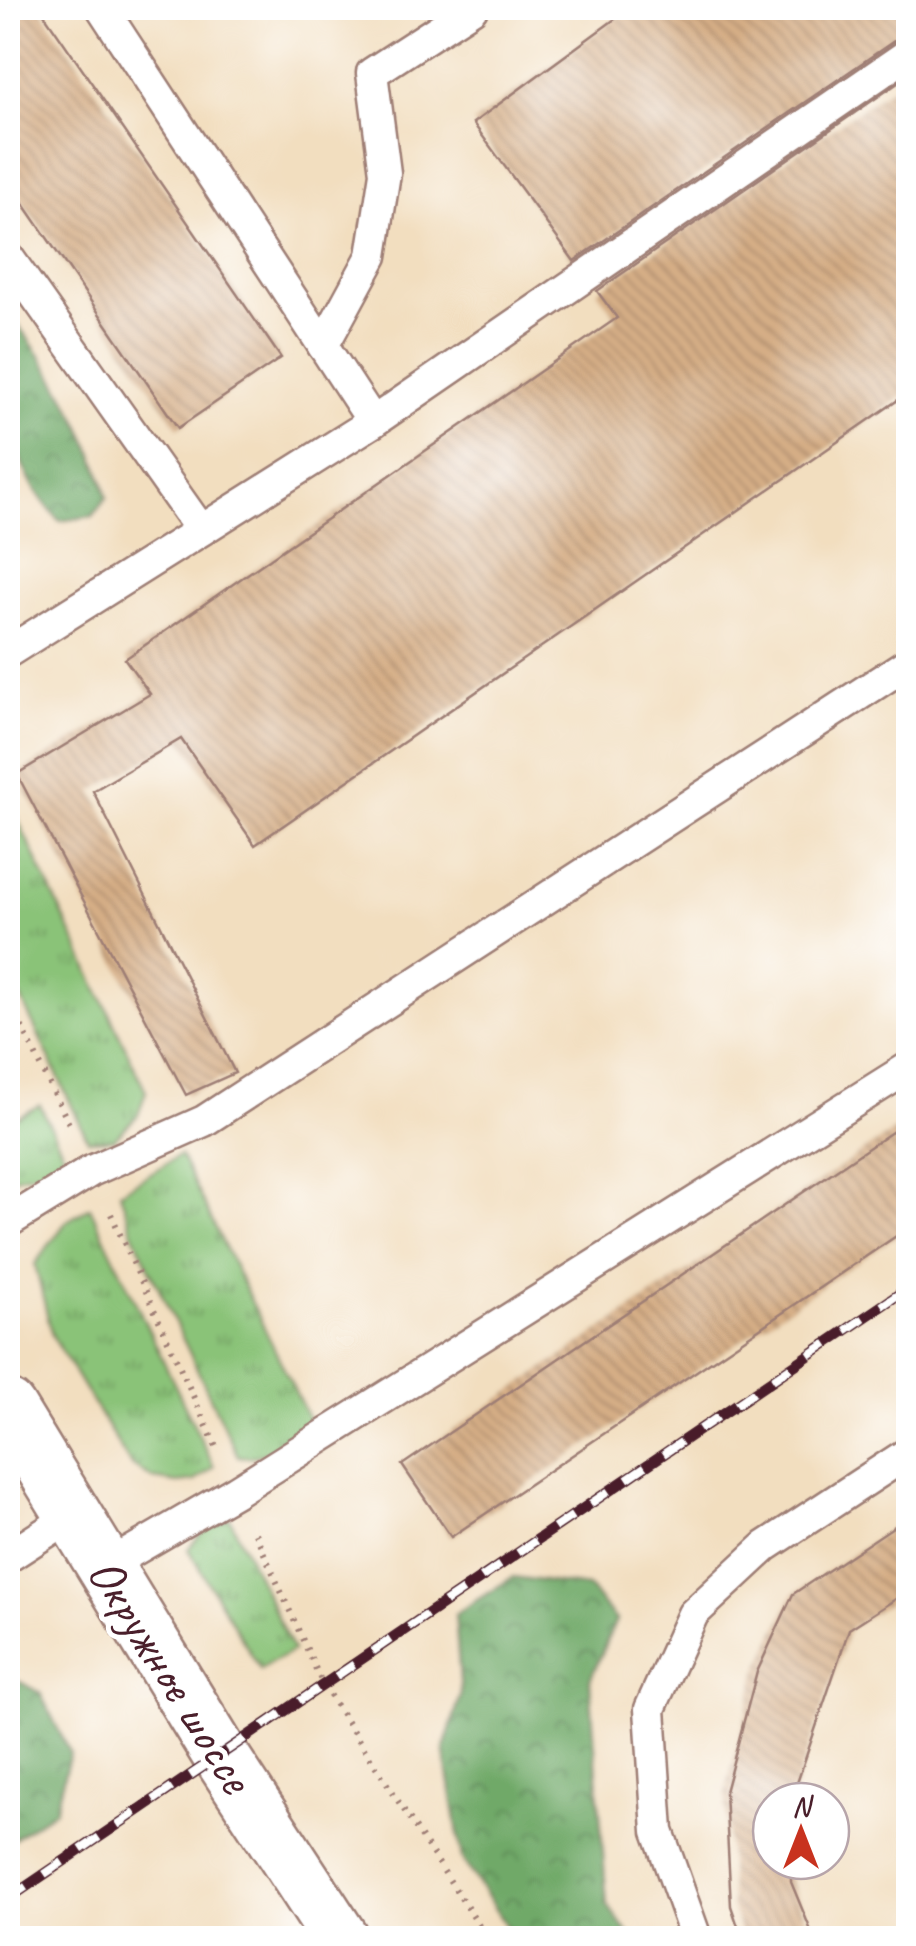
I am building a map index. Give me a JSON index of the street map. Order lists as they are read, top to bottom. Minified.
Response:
{"streets":{"main road":["Окружное шоссе"]},"north":"top"}
